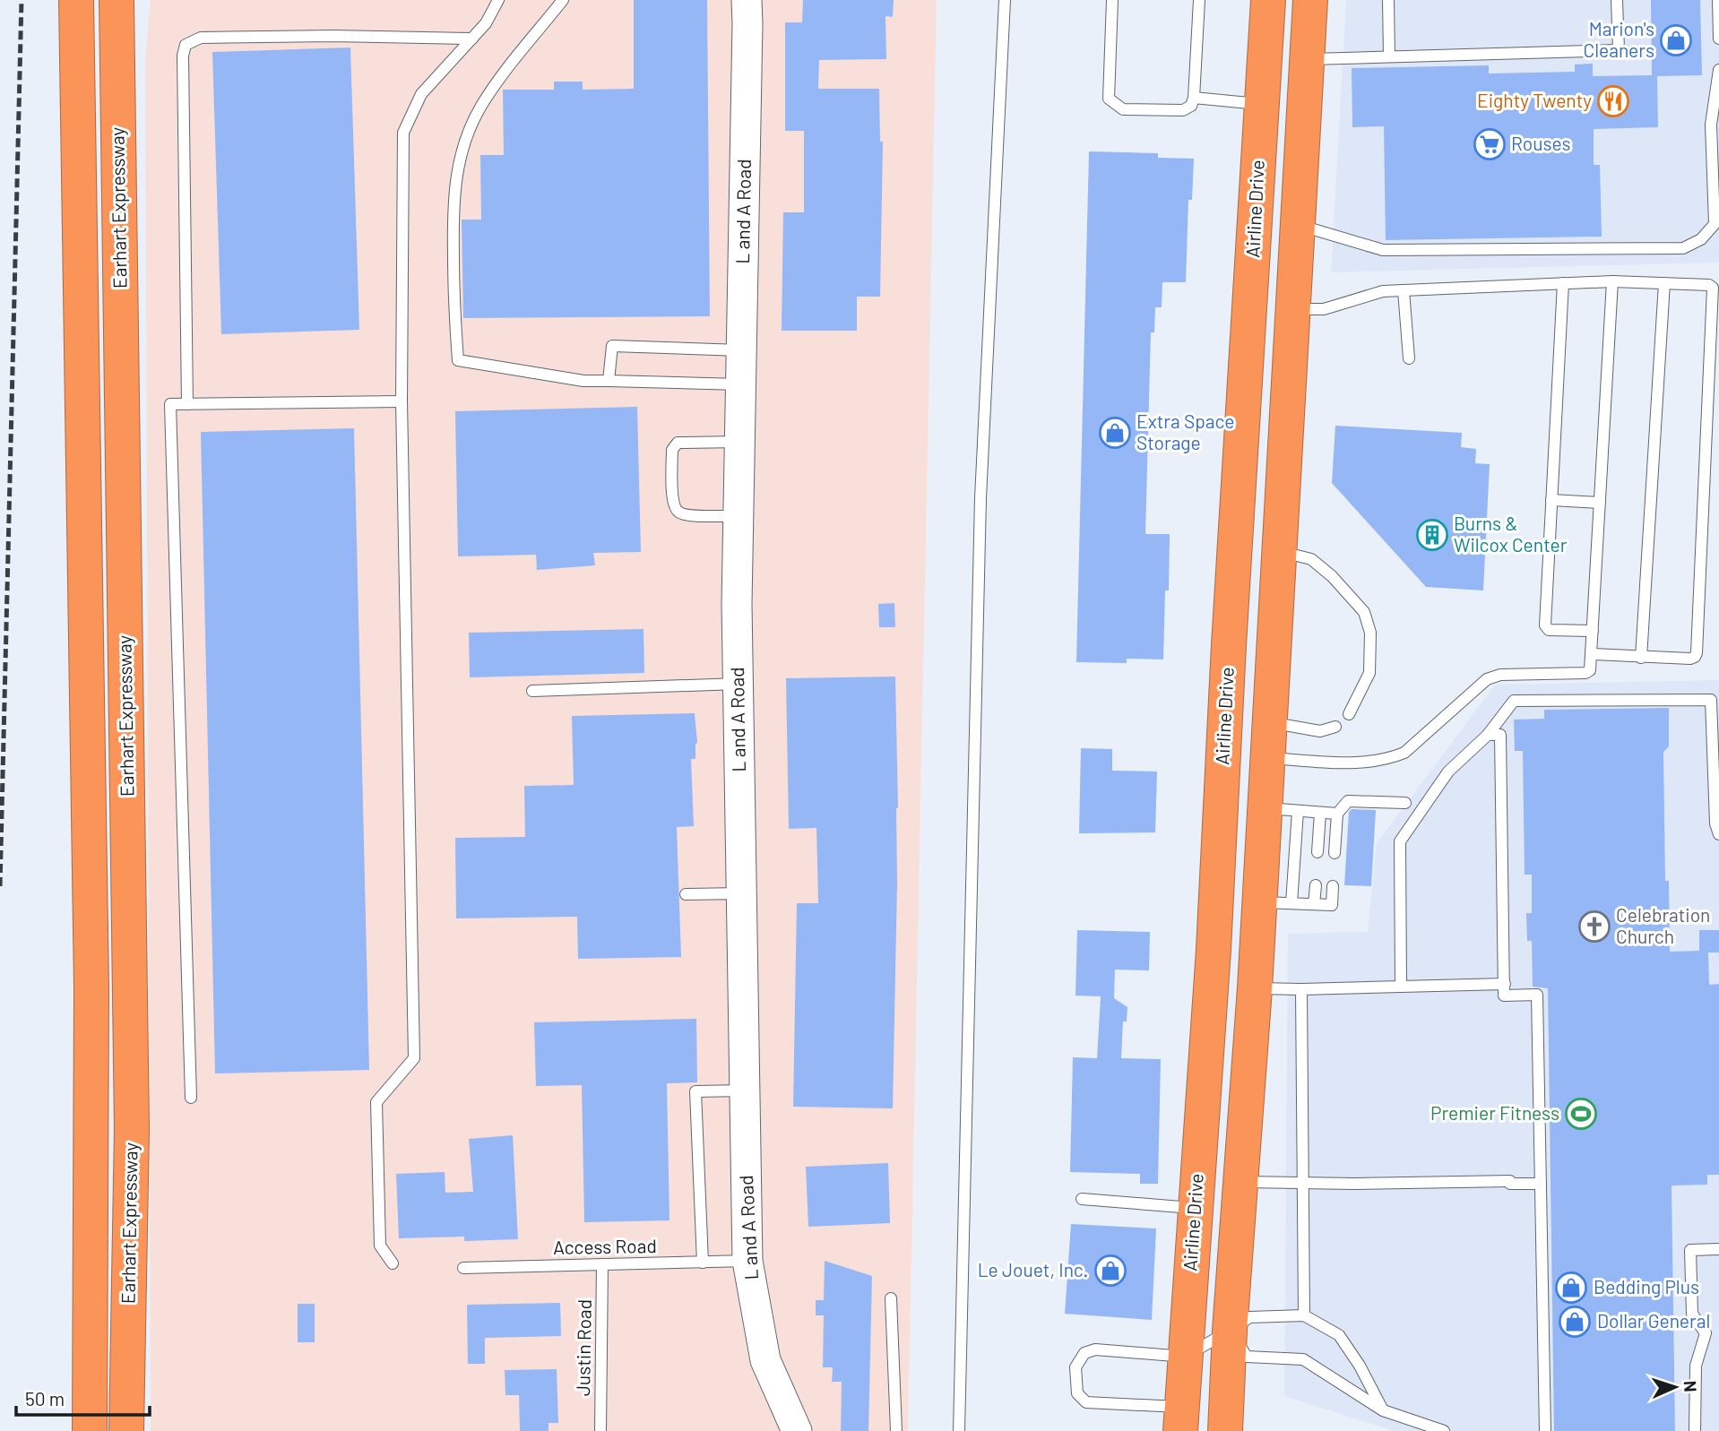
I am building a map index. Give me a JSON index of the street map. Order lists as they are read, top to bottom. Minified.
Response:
{"streets":{"highway":["Earhart Expressway","Airline Drive"],"street":["L and A Road"],"lane":["Access Road","Justin Road"]},"crossings":[["L and A Road","Access Road"],["Access Road","Justin Road"]],"places":{"shop":["Marion's Cleaners","Extra Space Storage","Le Jouet, Inc.","Bedding Plus","Dollar General"],"restaurant":["Eighty Twenty"],"supermarket":["Rouses"],"building":["Burns & Wilcox Center"],"church":["Celebration Church"],"sports":["Premier Fitness"]},"scale_bar":"50 m","north":"right"}
